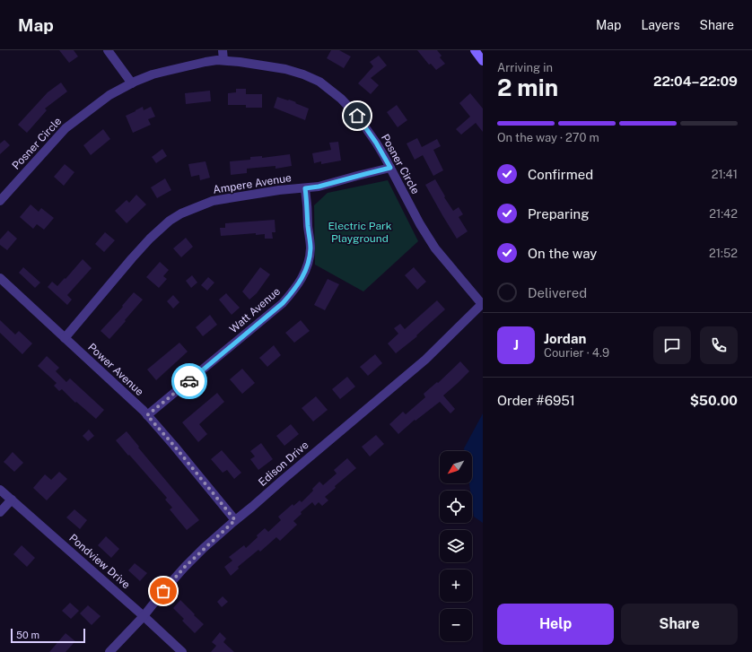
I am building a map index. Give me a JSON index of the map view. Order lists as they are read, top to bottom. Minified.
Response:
{"streets":{"street":["Posner Circle","Ampere Avenue","Watt Avenue","Power Avenue","Edison Drive","Pondview Drive"]},"crossings":[["Posner Circle","Ampere Avenue"],["Posner Circle","Edison Drive"],["Ampere Avenue","Watt Avenue"],["Ampere Avenue","Power Avenue"],["Watt Avenue","Power Avenue"],["Power Avenue","Edison Drive"],["Edison Drive","Pondview Drive"]],"parks":["Electric Park Playground"],"scale_bar":"50 m","north":"bottom left","page":{"header":"Map","nav":["Map","Layers","Share"],"heading":["2 min","Arriving in","22:04–22:09"],"panel":["Jordan","Courier · 4.9","Order #6951","$50.00"],"bar":"On the way · 270 m","list":[["Confirmed","21:41"],["Preparing","21:42"],["On the way","21:52"],"Delivered"],"round":"J","map_buttons":["+","−"],"buttons":["Help","Share"],"scale":"50 m"}}
